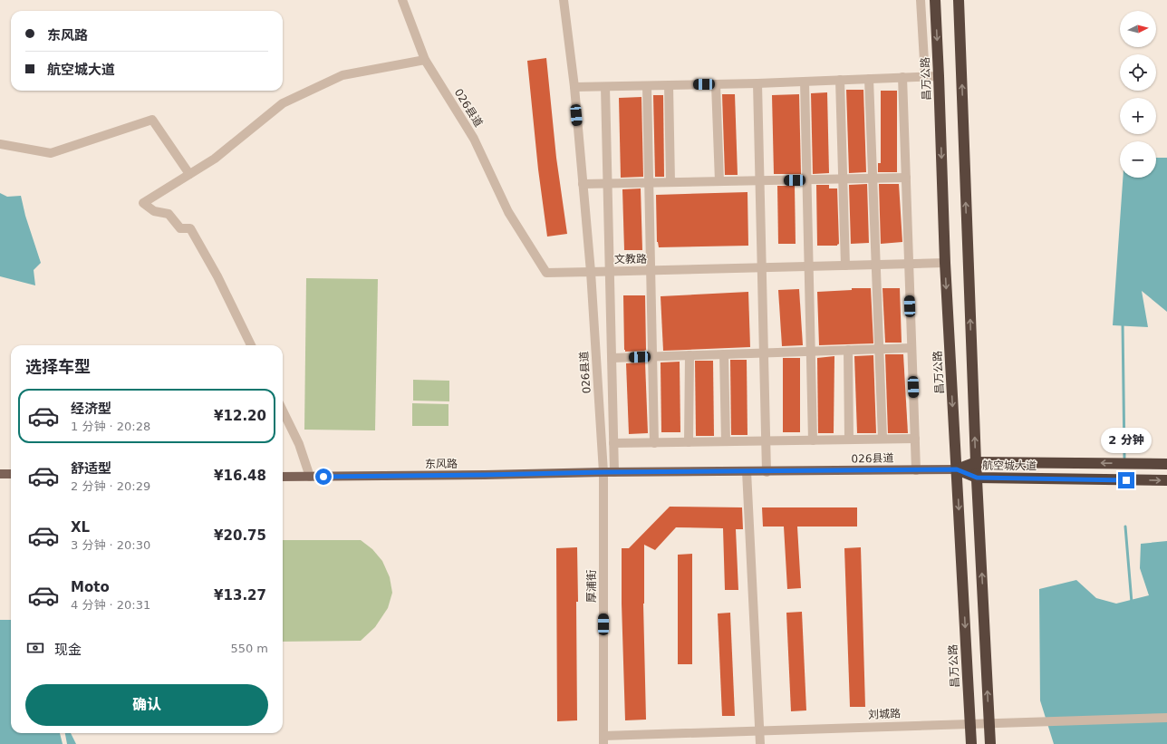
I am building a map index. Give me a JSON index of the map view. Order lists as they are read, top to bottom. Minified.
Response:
{"streets":{"highway":["昌万公路","航空城大道"],"main road":["026县道","东风路"],"street":["文教路","厚浦街","刘城路"]},"crossings":[["昌万公路","026县道"],["昌万公路","文教路"],["昌万公路","航空城大道"],["昌万公路","刘城路"],["026县道","文教路"],["026县道","东风路"],["026县道","航空城大道"],["026县道","厚浦街"],["东风路","厚浦街"],["厚浦街","刘城路"]],"north":"right","page":{"map_buttons":["+","−"],"banner":["东风路","航空城大道"],"heading":"选择车型","list":[{"name":"经济型","note":"1 分钟 · 20:28","value":"¥12.20"},{"name":"舒适型","note":"2 分钟 · 20:29","value":"¥16.48"},{"name":"XL","note":"3 分钟 · 20:30","value":"¥20.75"},{"name":"Moto","note":"4 分钟 · 20:31","value":"¥13.27"}],"bubble":"2 分钟","pay":["现金","550 m"],"buttons":"确认"}}
